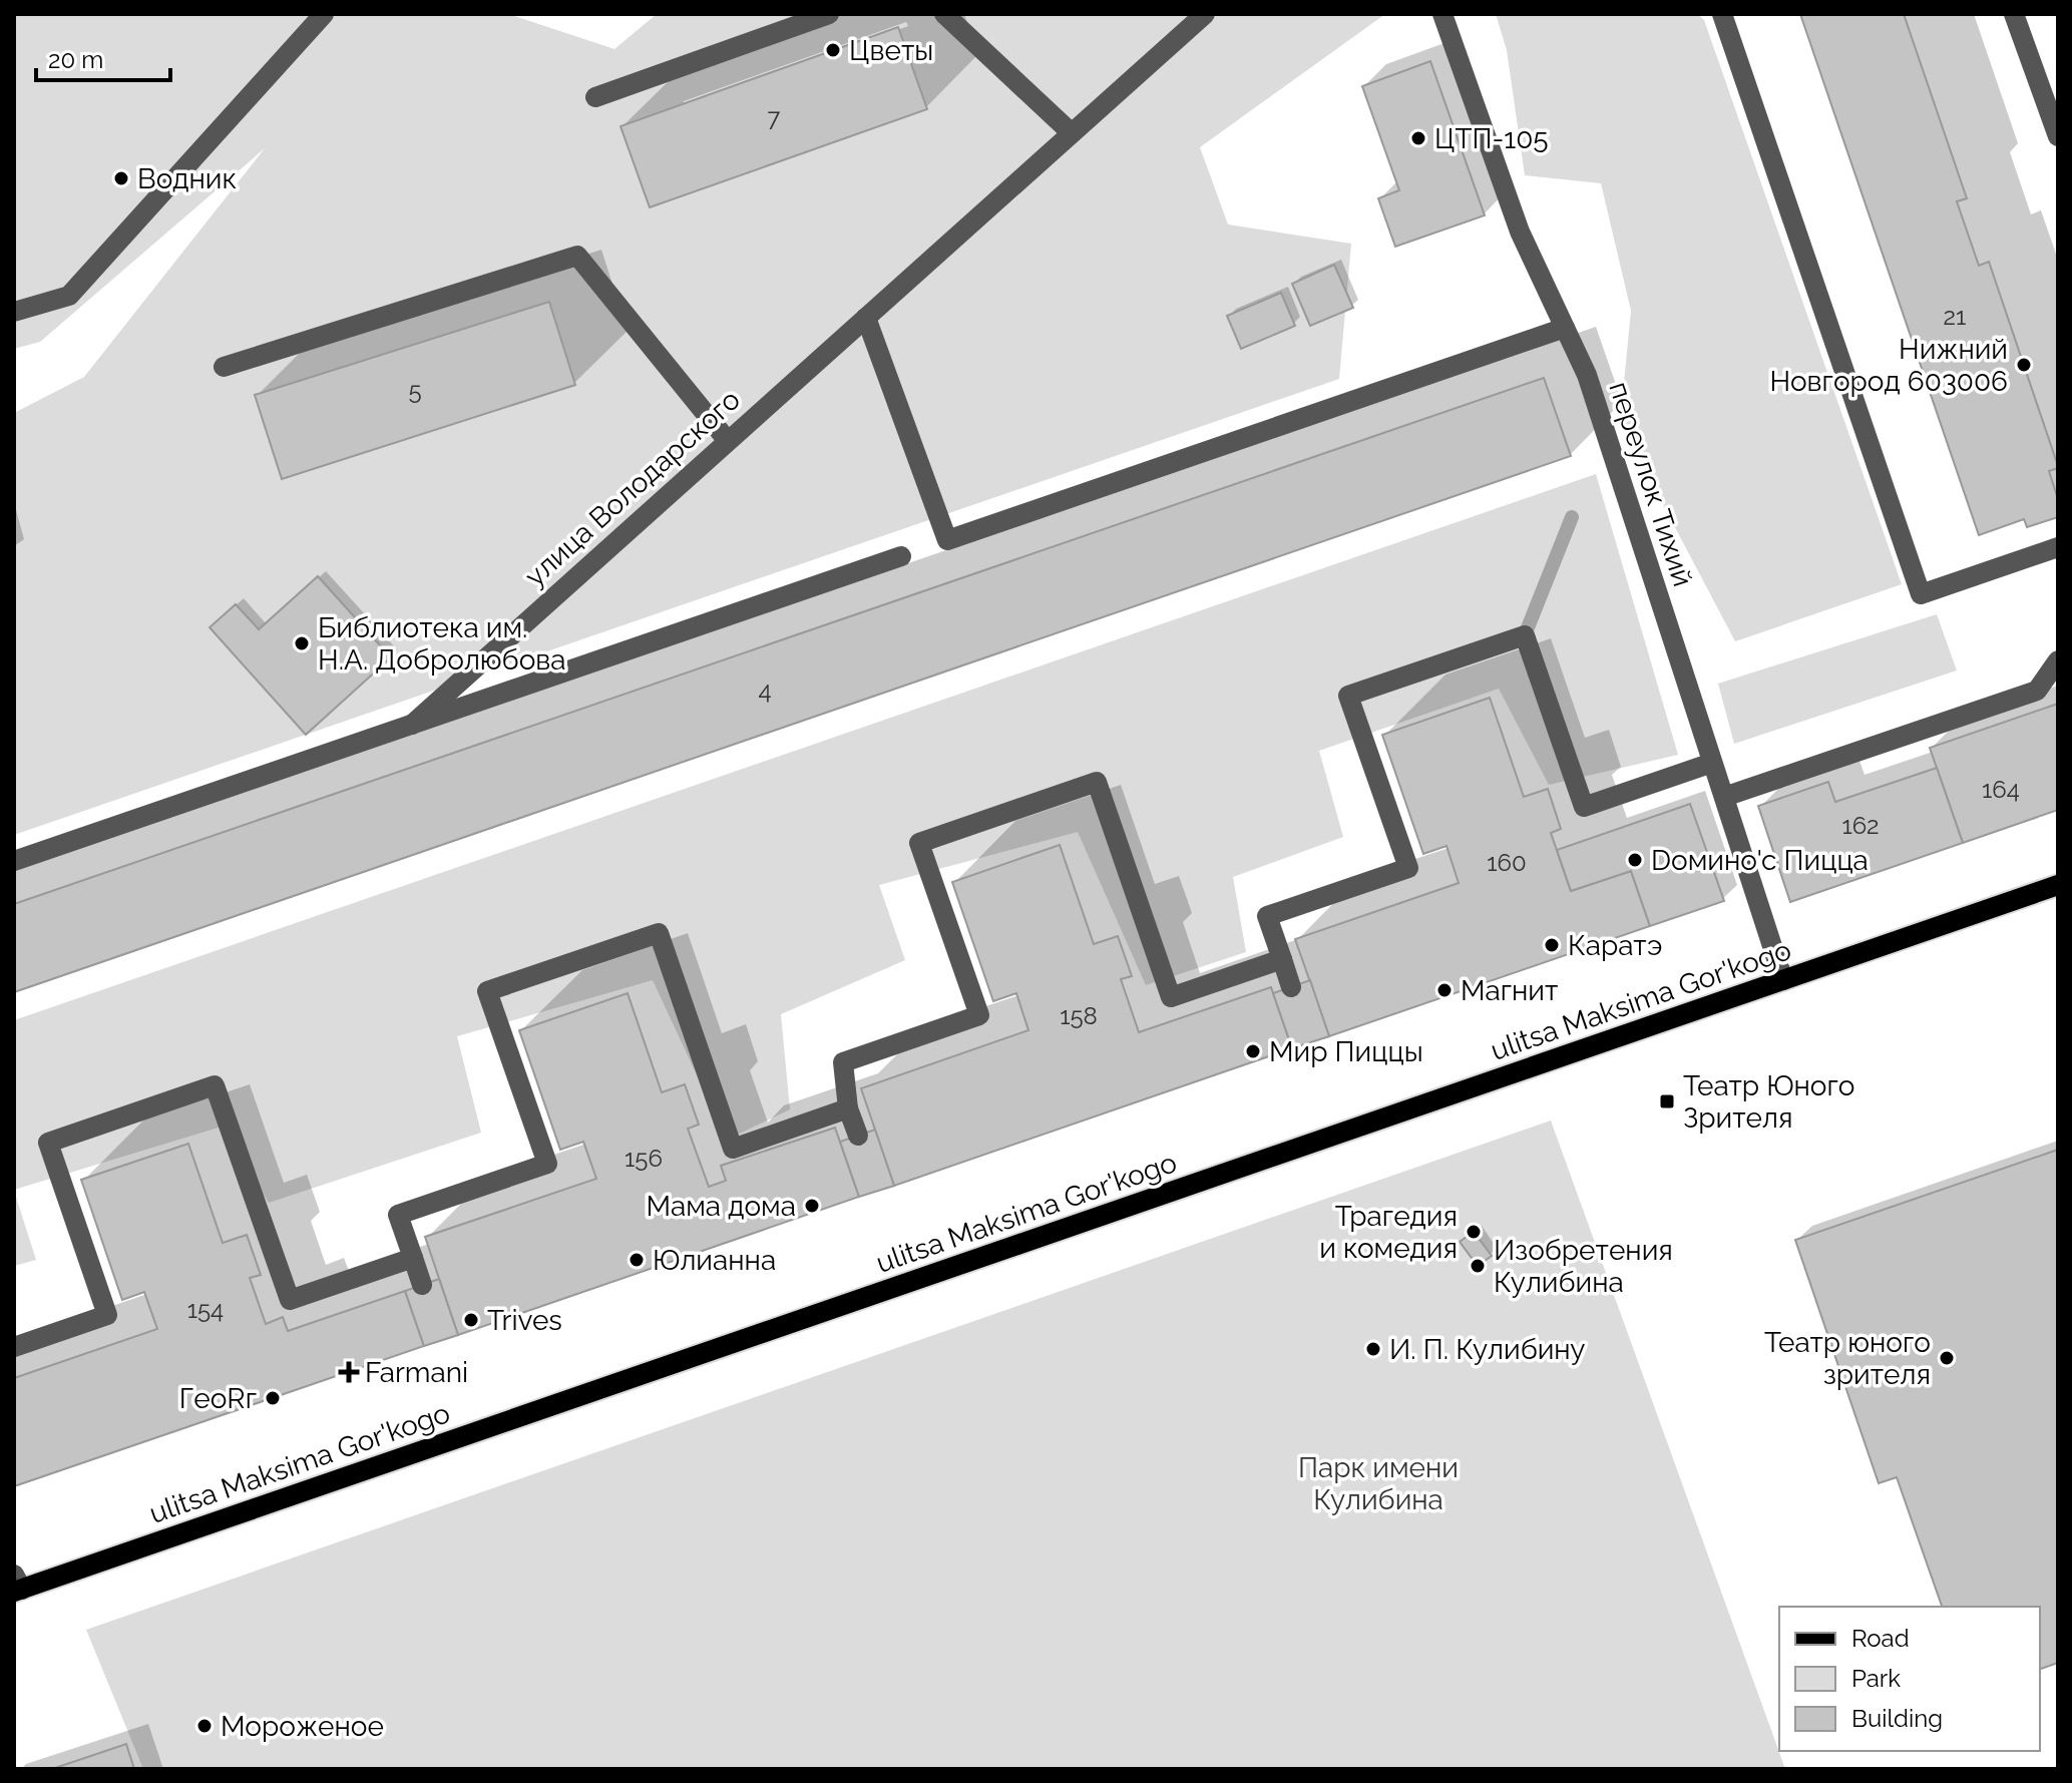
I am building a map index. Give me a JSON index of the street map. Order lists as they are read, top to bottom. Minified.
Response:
{"streets":{"main road":["ulitsa Maksima Gor'kogo"],"street":["переулок Тихий","улица Володарского"]},"crossings":[["переулок Тихий","ulitsa Maksima Gor'kogo"]],"parks":["Парк имени Кулибина"],"places":{"other":["Цветы","ЦТП-105","Водник","Нижний Новгород 603006","Библиотека им. Н.А. Добролюбова","Dомино'с Пицца","Каратэ","Магнит","Мир Пиццы","Мама дома","Трагедия и комедия","Юлианна","Изобретения Кулибина","Trives","И. П. Кулибину","Театр юного зрителя","ГеоRг","Мороженое"],"transit":["Театр Юного Зрителя"],"health":["Farmani"]},"house_numbers":["7","21","5","4","164","162","160","158","156","154"],"legend":["Road","Park","Building"],"scale_bar":"20 m"}
